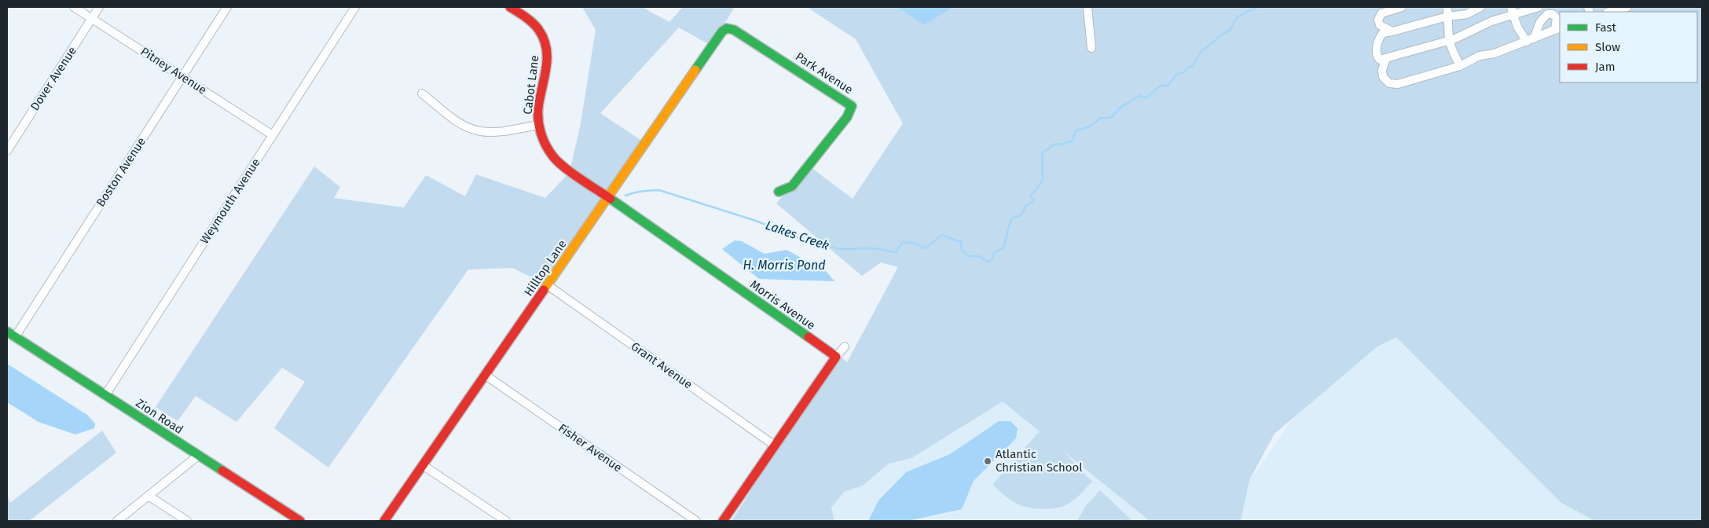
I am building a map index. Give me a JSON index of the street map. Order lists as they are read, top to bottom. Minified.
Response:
{"streets":{"street":["Pitney Avenue","Park Avenue","Dover Avenue","Cabot Lane","Boston Avenue","Weymouth Avenue","Hilltop Lane","Morris Avenue","Grant Avenue","Zion Road","Fisher Avenue"]},"crossings":[["Pitney Avenue","Dover Avenue"],["Pitney Avenue","Boston Avenue"],["Pitney Avenue","Weymouth Avenue"],["Park Avenue","Hilltop Lane"],["Cabot Lane","Hilltop Lane"],["Cabot Lane","Morris Avenue"],["Boston Avenue","Zion Road"],["Weymouth Avenue","Zion Road"],["Hilltop Lane","Morris Avenue"],["Hilltop Lane","Grant Avenue"],["Hilltop Lane","Fisher Avenue"]],"water":["Lakes Creek","H. Morris Pond"],"places":["Atlantic Christian School"],"legend":["Fast","Slow","Jam"]}
